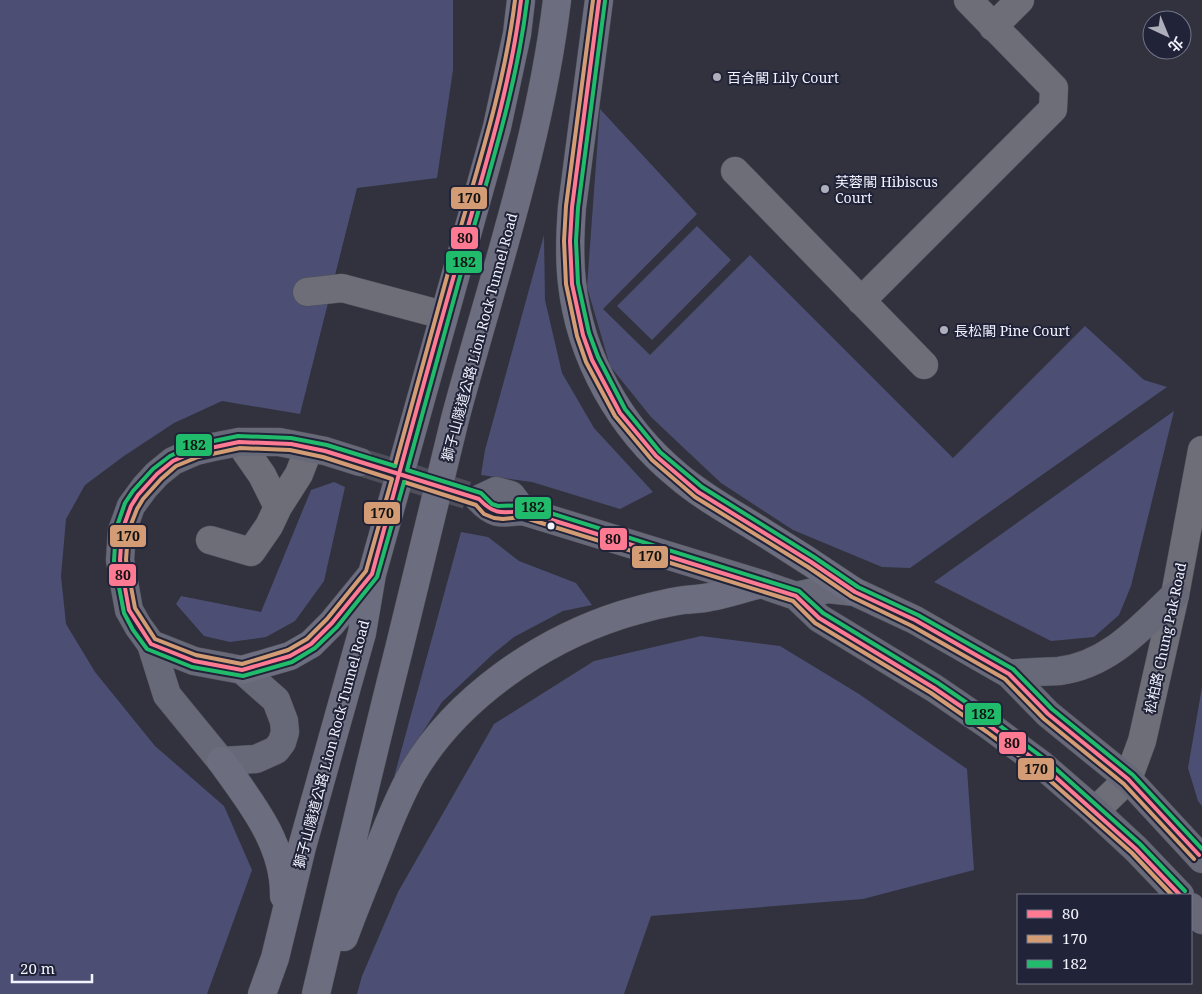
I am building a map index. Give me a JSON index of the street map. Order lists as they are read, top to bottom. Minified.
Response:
{"streets":{"highway":["獅子山隧道公路 Lion Rock Tunnel Road"],"street":["松柏路 Chung Pak Road"]},"places":["百合閣 Lily Court","芙蓉閣 Hibiscus Court","長松閣 Pine Court"],"lines":["transit line 80","transit line 170","transit line 182"],"legend":["80","170","182"],"scale_bar":"20 m","north":"bottom right"}
